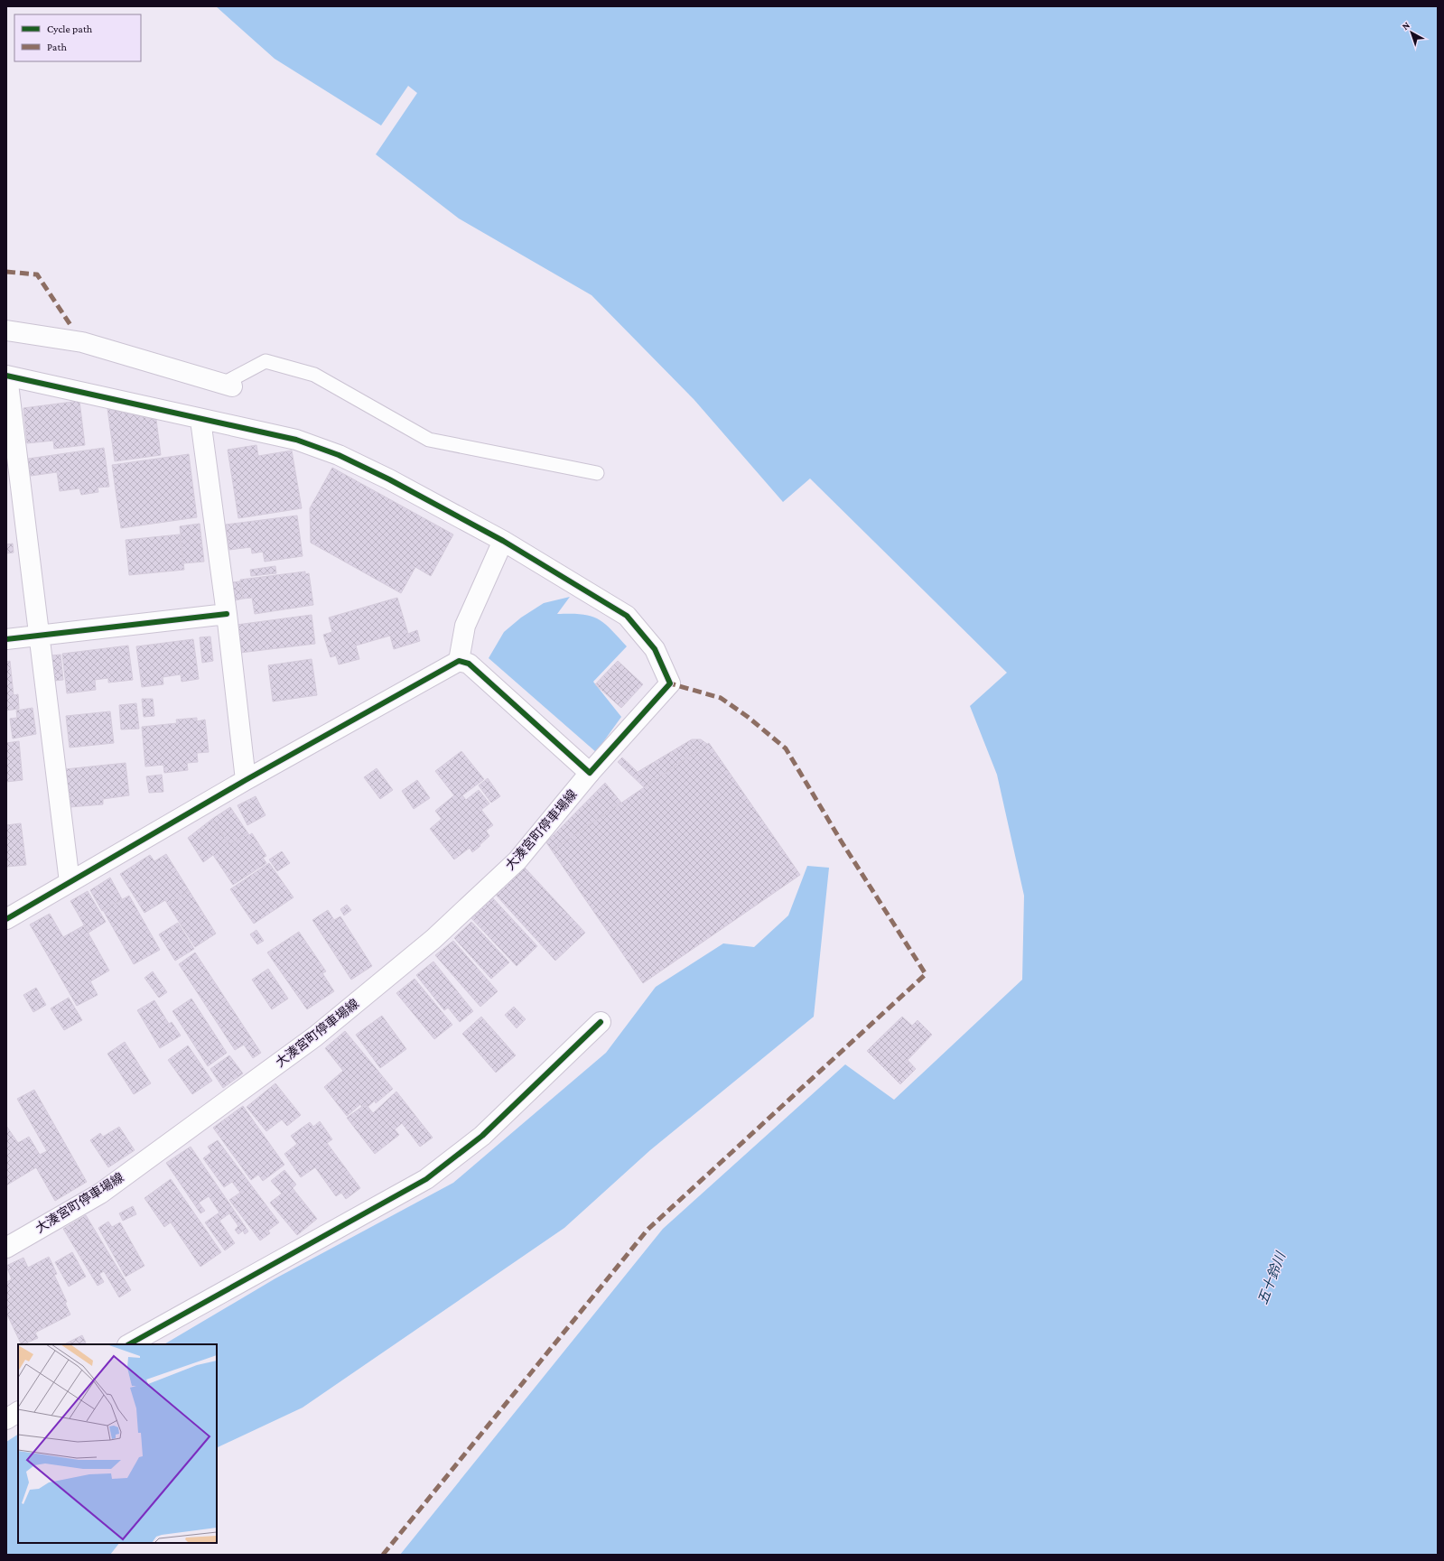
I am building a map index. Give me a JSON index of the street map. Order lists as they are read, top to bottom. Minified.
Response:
{"streets":{"street":["大湊宮町停車場線"]},"water":["五十鈴川"],"legend":["Cycle path","Path"],"north":"top left"}
